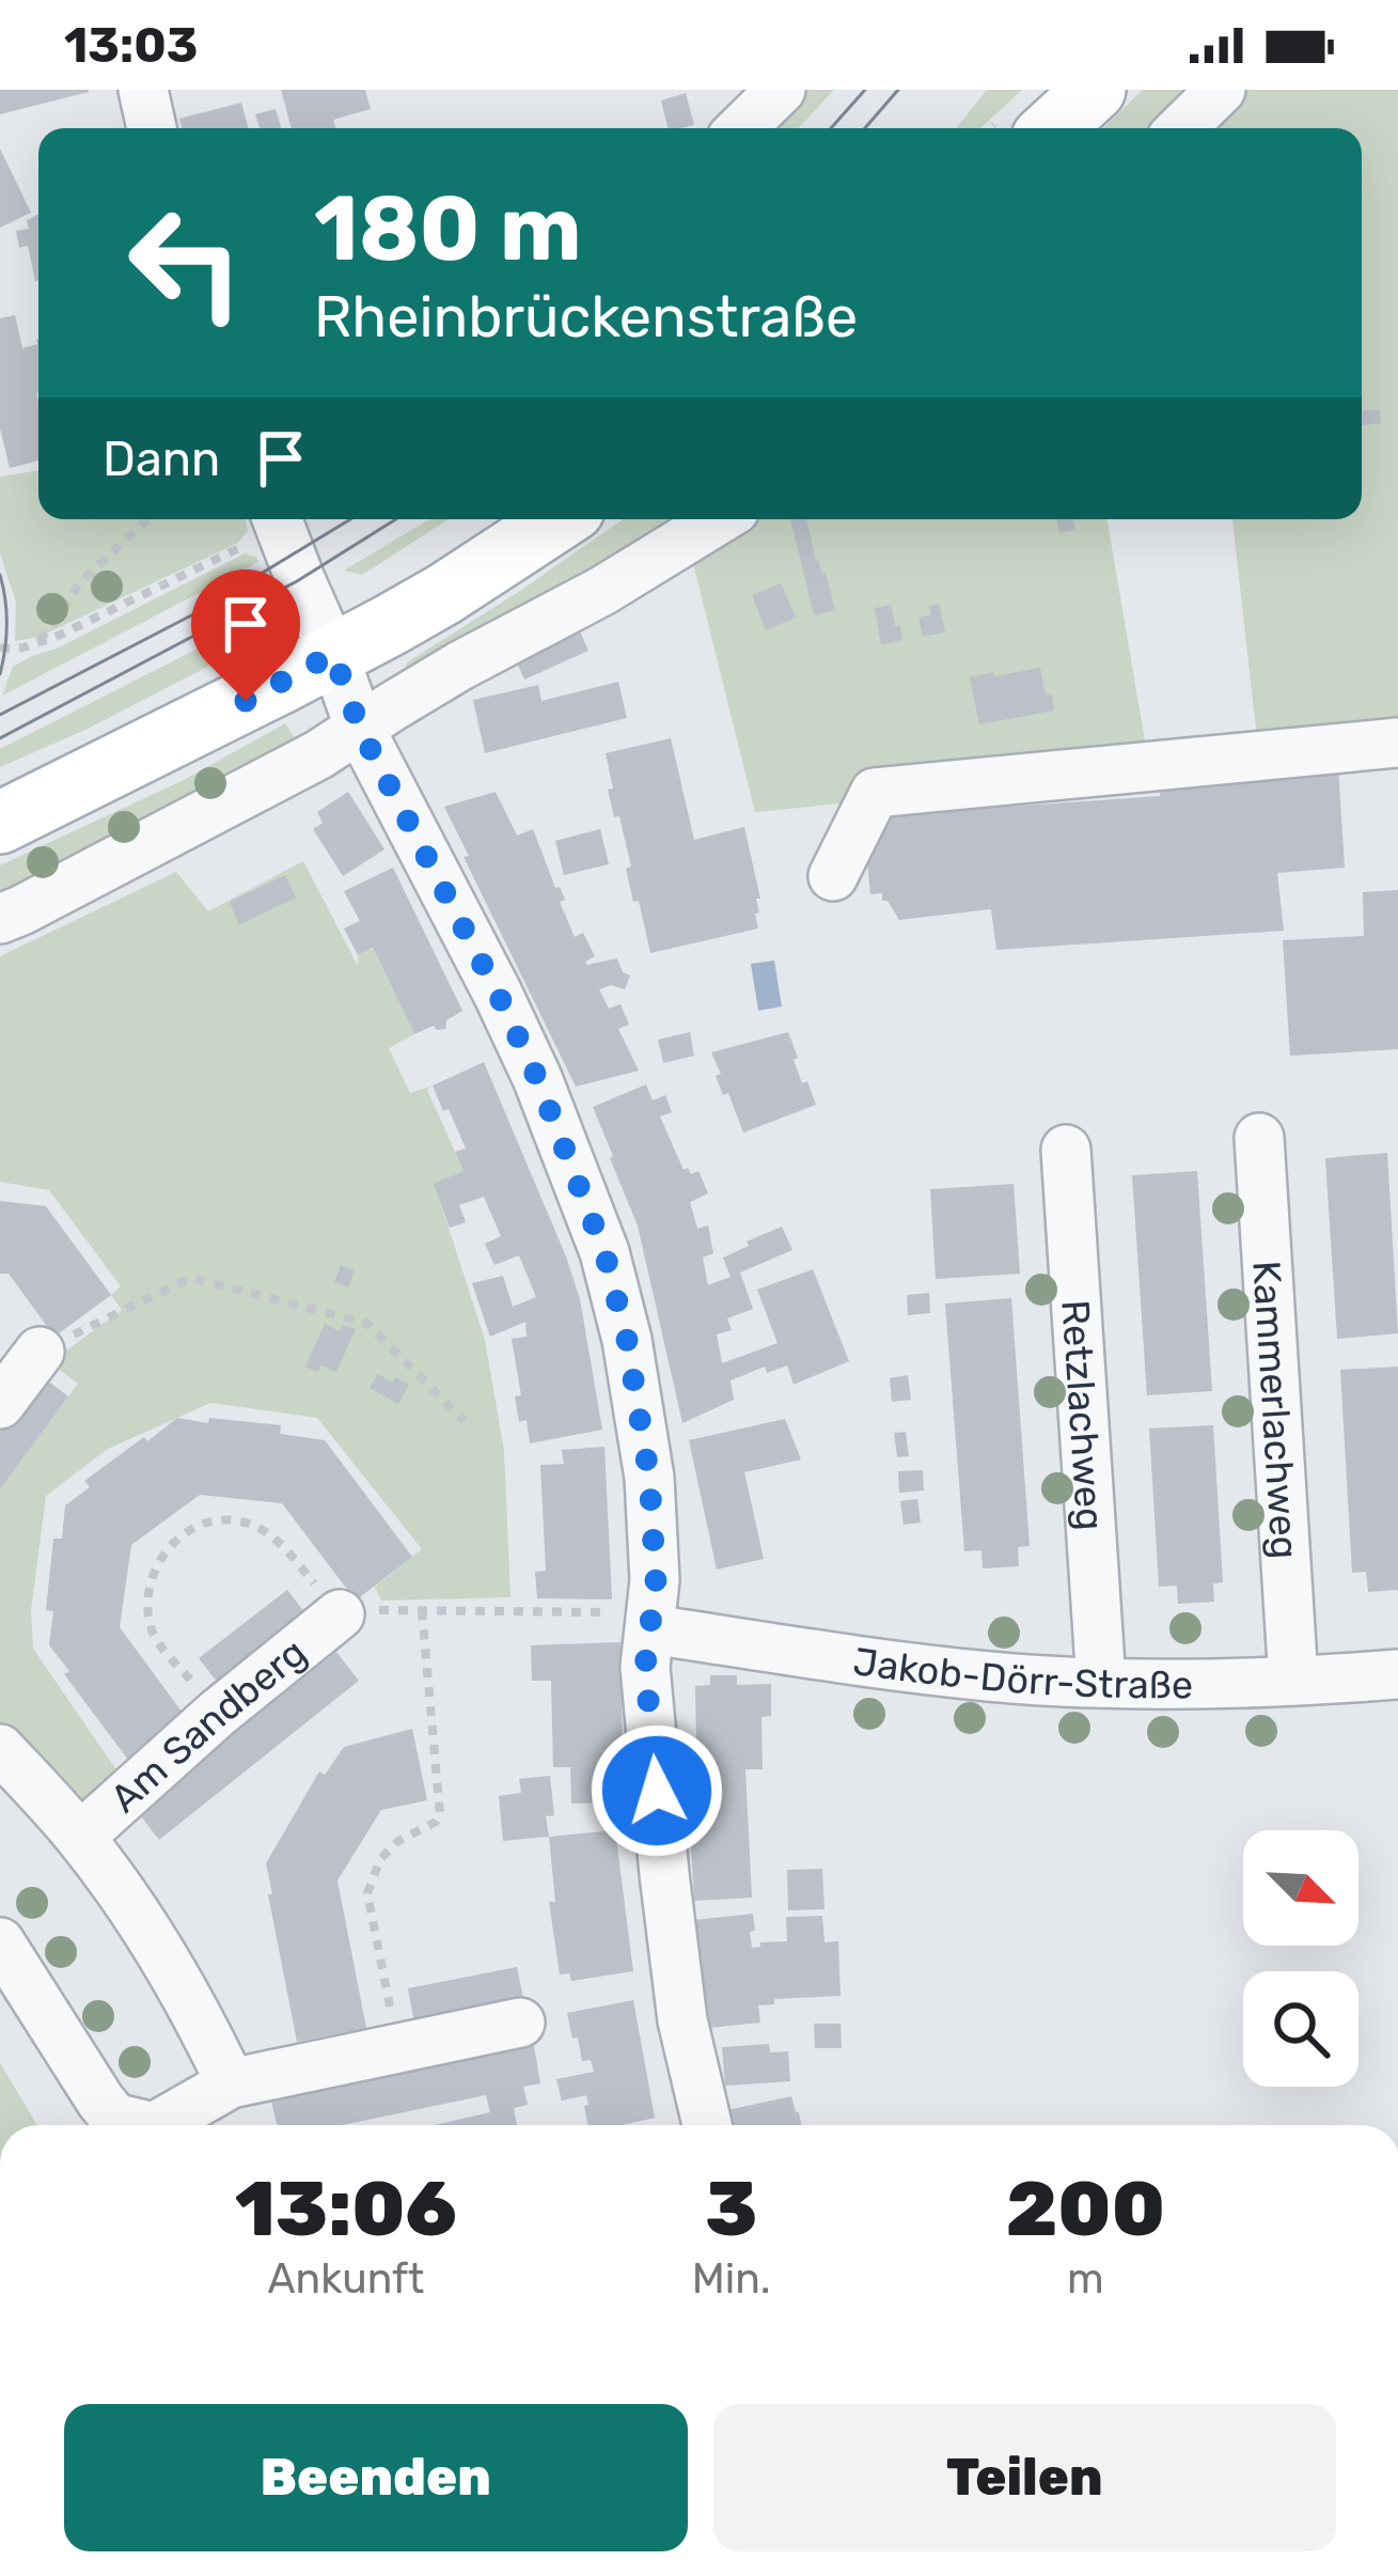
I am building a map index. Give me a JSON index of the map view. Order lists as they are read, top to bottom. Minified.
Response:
{"streets":{"street":["Kammerlachweg","Retzlachweg","Jakob-Dörr-Straße","Am Sandberg"]},"crossings":[["Kammerlachweg","Jakob-Dörr-Straße"],["Retzlachweg","Jakob-Dörr-Straße"]],"north":"bottom right","page":{"status":"13:03","turn":["180 m","Rheinbrückenstraße"],"then":"Dann","eta":["13:06","Ankunft","3","Min.","200","m"],"buttons":["Beenden","Teilen"]}}
